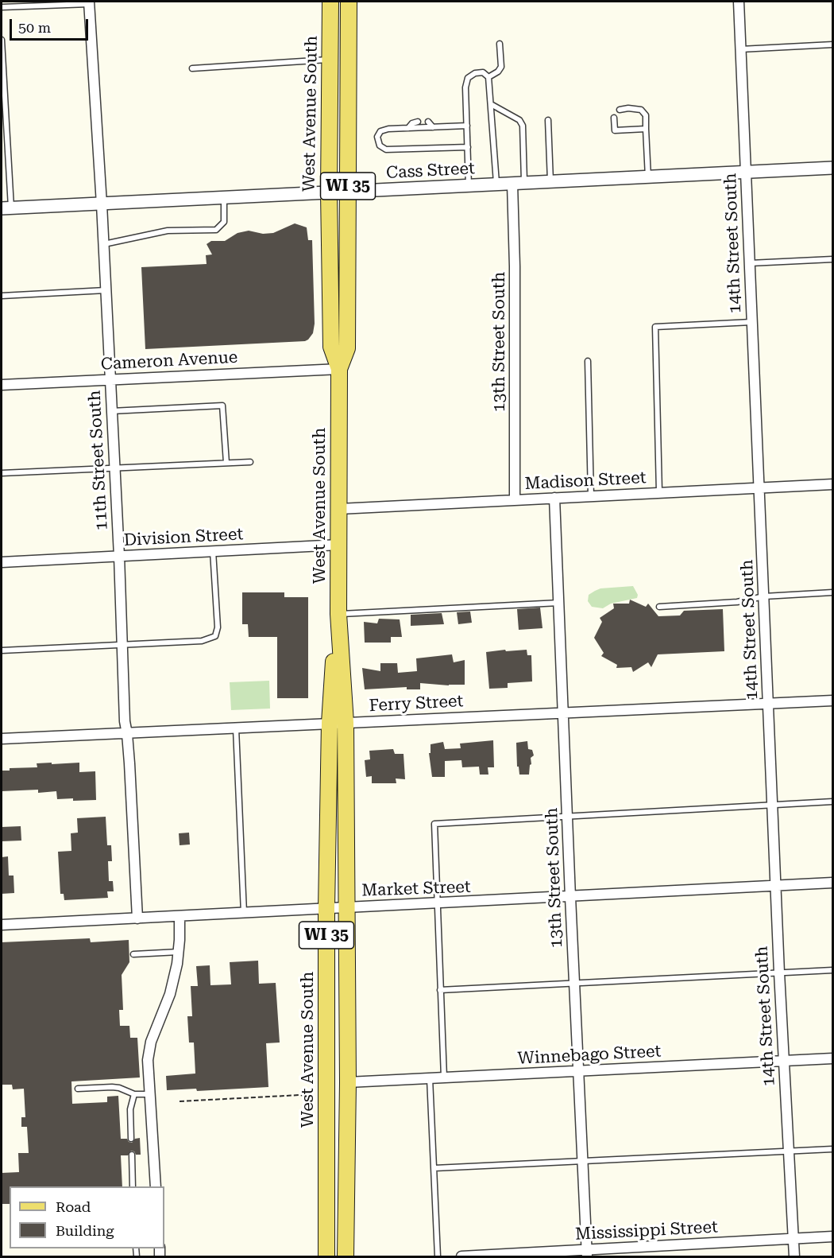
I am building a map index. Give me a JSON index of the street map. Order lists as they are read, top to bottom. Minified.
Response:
{"streets":{"main road":["West Avenue South","WI 35"],"street":["Cass Street","14th Street South","13th Street South","Cameron Avenue","11th Street South","Madison Street","Division Street","Ferry Street","Market Street","Winnebago Street","Mississippi Street"]},"crossings":[["West Avenue South","Cass Street"],["West Avenue South","Cameron Avenue"],["West Avenue South","Madison Street"],["West Avenue South","Division Street"],["West Avenue South","Ferry Street"],["West Avenue South","Market Street"],["West Avenue South","Winnebago Street"],["Cass Street","14th Street South"],["Cass Street","13th Street South"],["Cass Street","11th Street South"],["14th Street South","Madison Street"],["14th Street South","Ferry Street"],["14th Street South","Market Street"],["14th Street South","Winnebago Street"],["14th Street South","Mississippi Street"],["13th Street South","Madison Street"],["13th Street South","Ferry Street"],["13th Street South","Market Street"],["13th Street South","Winnebago Street"],["13th Street South","Mississippi Street"],["Cameron Avenue","11th Street South"],["11th Street South","Division Street"],["11th Street South","Ferry Street"],["11th Street South","Market Street"]],"legend":["Road","Building"],"scale_bar":"50 m"}
